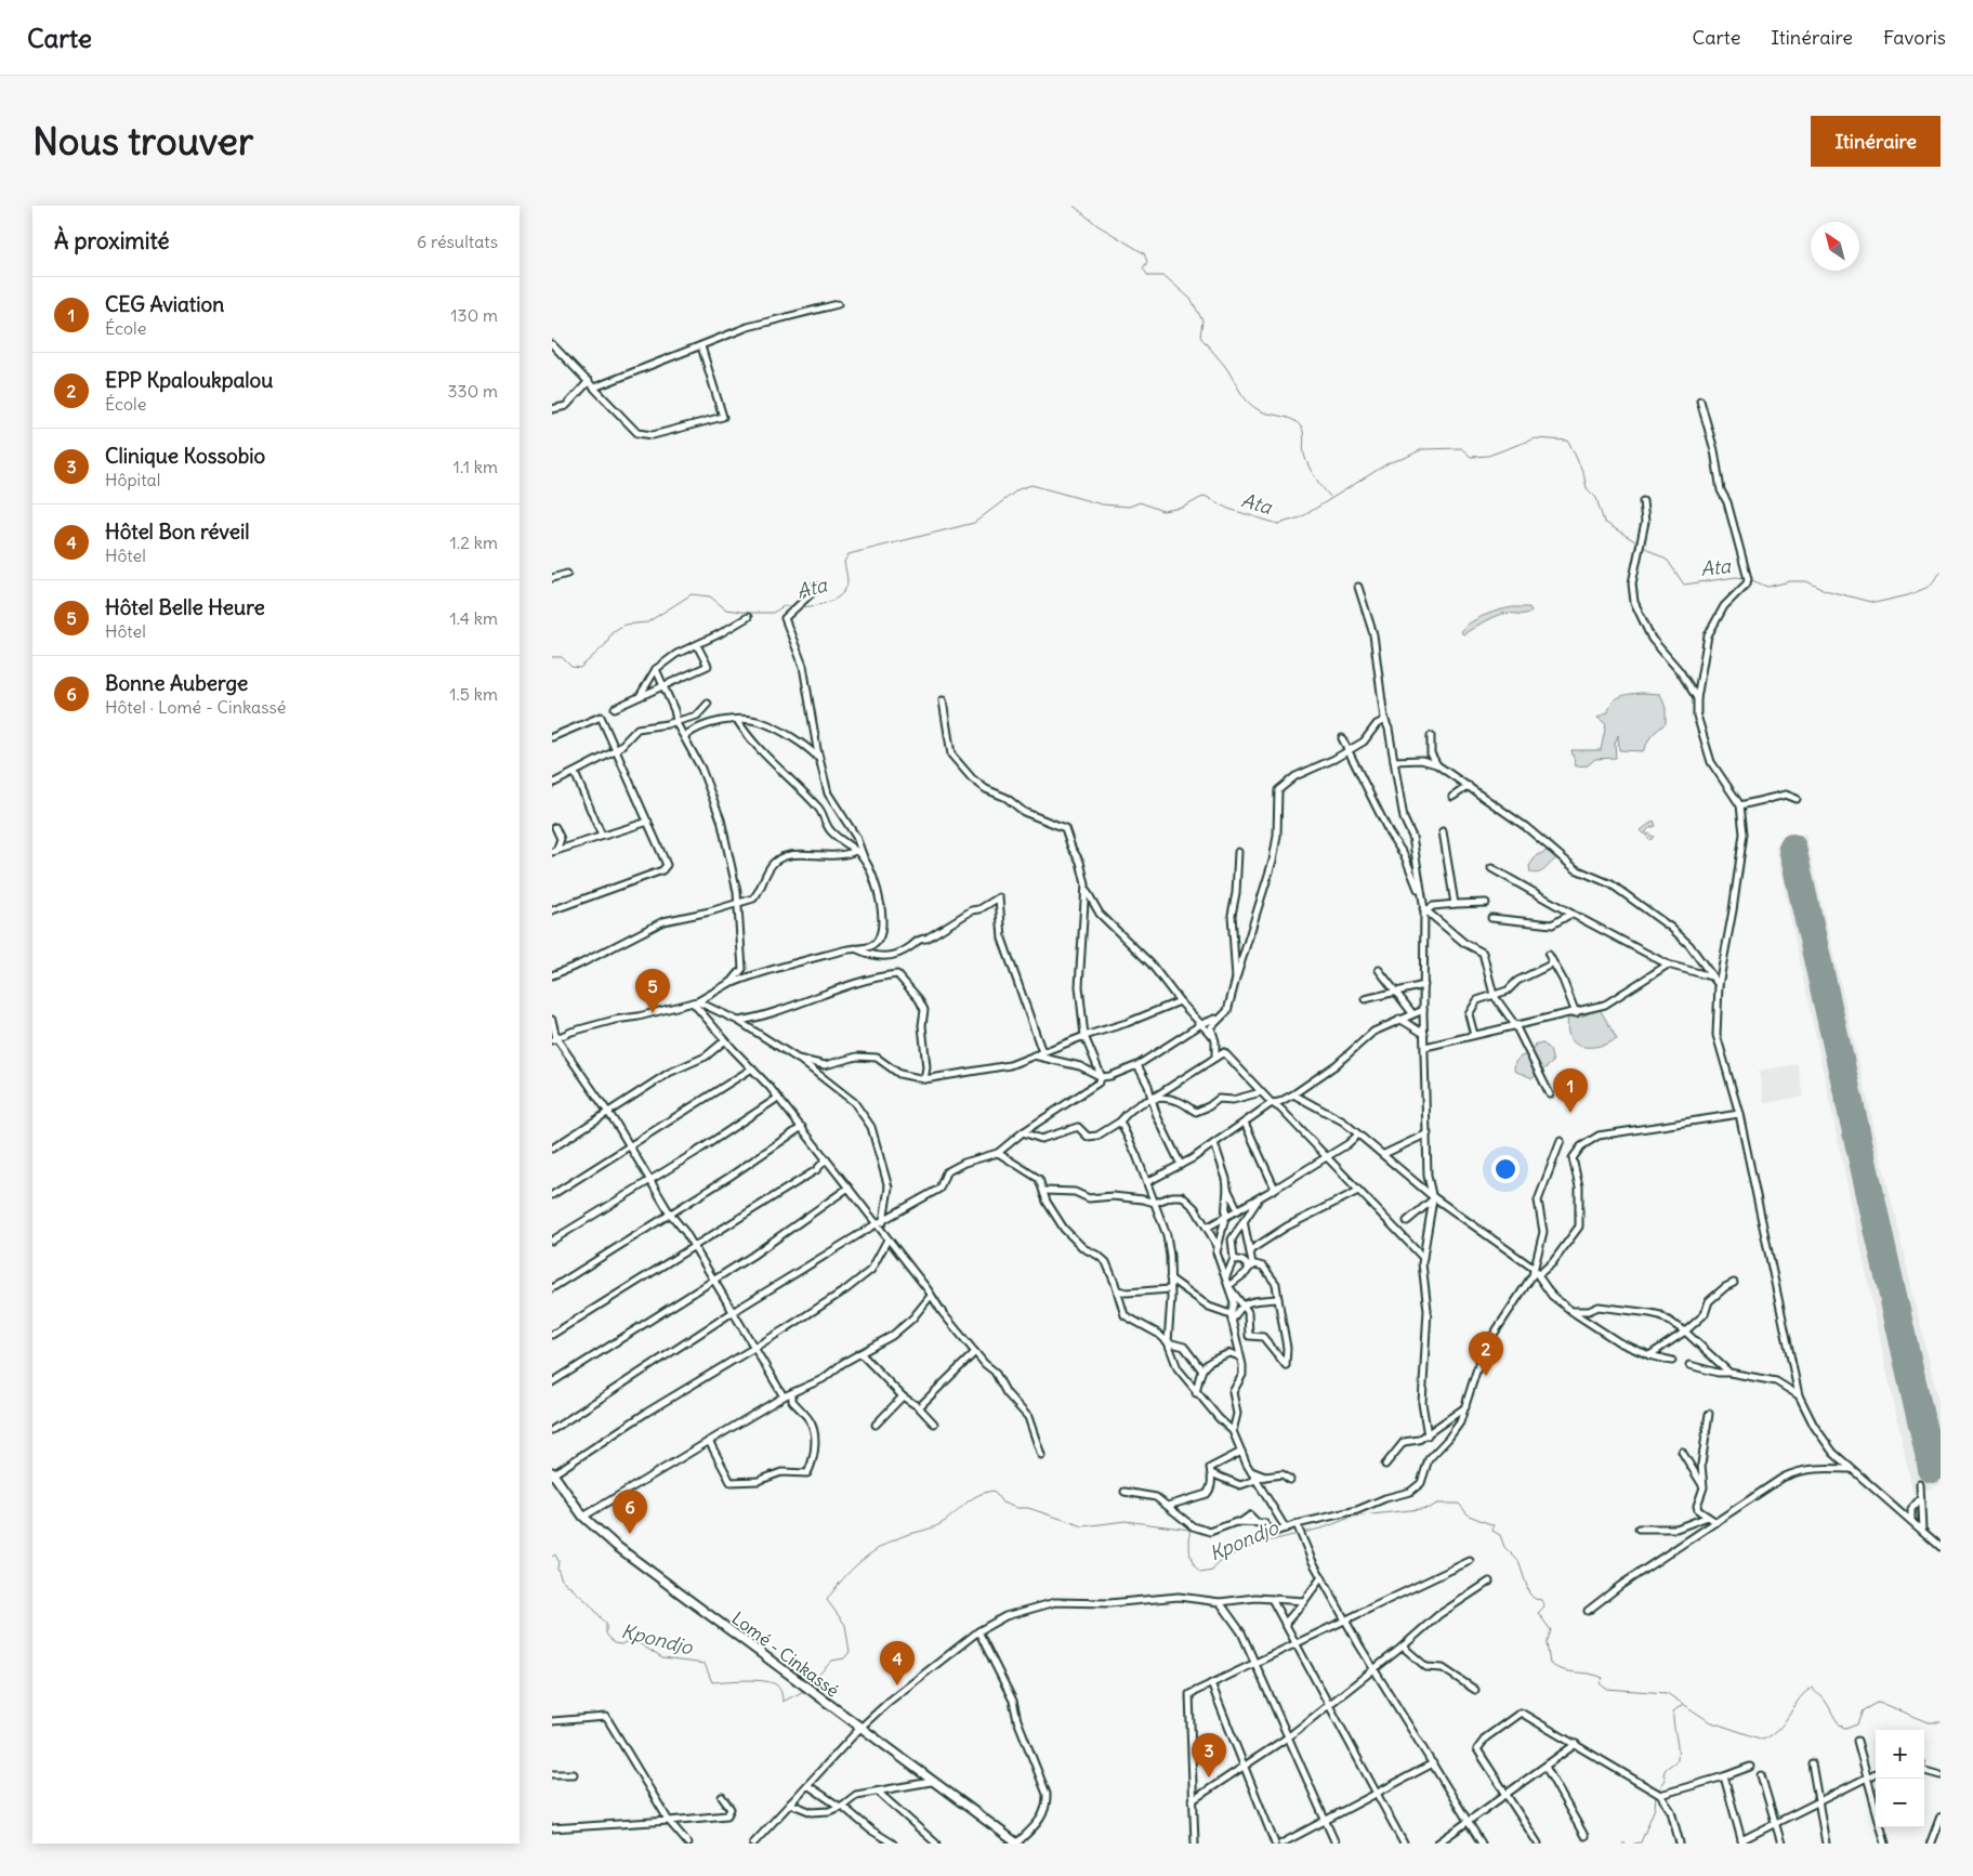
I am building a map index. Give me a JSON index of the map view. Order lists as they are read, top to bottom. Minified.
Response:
{"streets":{"highway":["Lomé - Cinkassé"]},"water":["Ata","Kpondjo"],"north":"top left","page":{"header":"Carte","nav":["Carte","Itinéraire","Favoris"],"buttons":"Itinéraire","title":"Nous trouver","heading":["À proximité","6 résultats"],"list":[{"mark":"1","name":"CEG Aviation","note":"École","value":"130 m"},{"mark":"2","name":"EPP Kpaloukpalou","note":"École","value":"330 m"},{"mark":"3","name":"Clinique Kossobio","note":"Hôpital","value":"1.1 km"},{"mark":"4","name":"Hôtel Bon réveil","note":"Hôtel","value":"1.2 km"},{"mark":"5","name":"Hôtel Belle Heure","note":"Hôtel","value":"1.4 km"},{"mark":"6","name":"Bonne Auberge","note":"Hôtel · Lomé - Cinkassé","value":"1.5 km"}],"pins":["5","1","2","6","4","3"],"map_buttons":["+","−"]}}
